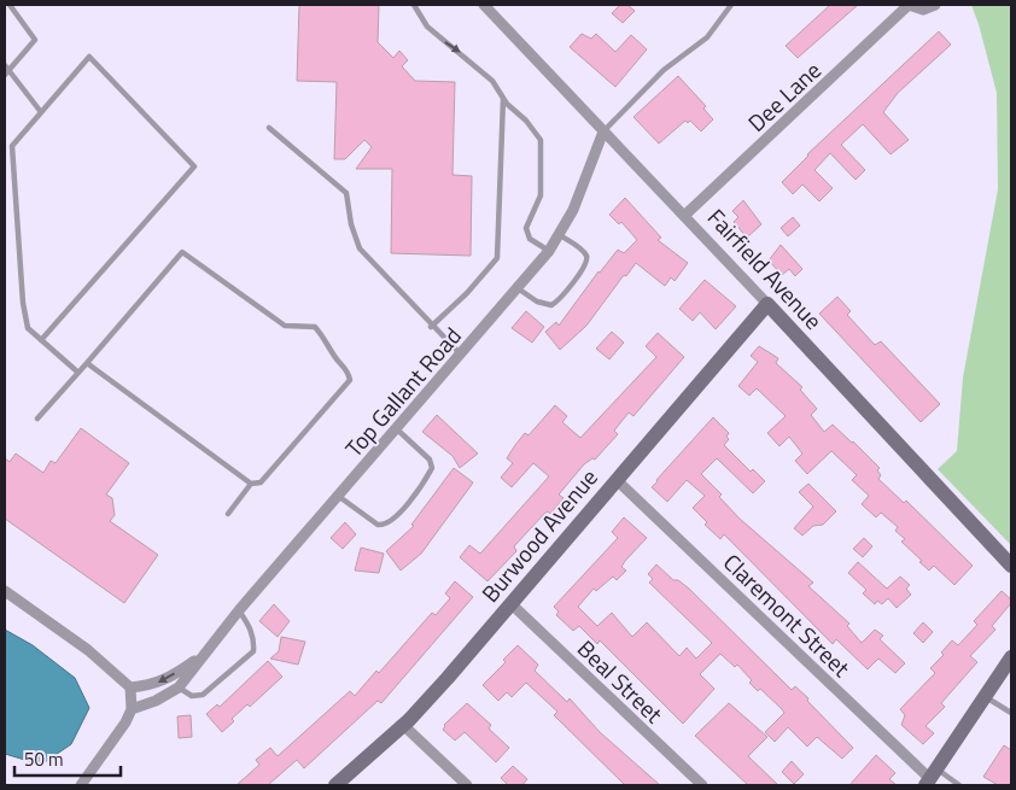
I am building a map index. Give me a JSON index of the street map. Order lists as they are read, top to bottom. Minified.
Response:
{"streets":{"street":["Dee Lane","Fairfield Avenue","Top Gallant Road","Burwood Avenue","Claremont Street","Beal Street"]},"crossings":[["Dee Lane","Fairfield Avenue"],["Fairfield Avenue","Top Gallant Road"],["Fairfield Avenue","Burwood Avenue"],["Burwood Avenue","Claremont Street"],["Burwood Avenue","Beal Street"]],"scale_bar":"50 m"}
